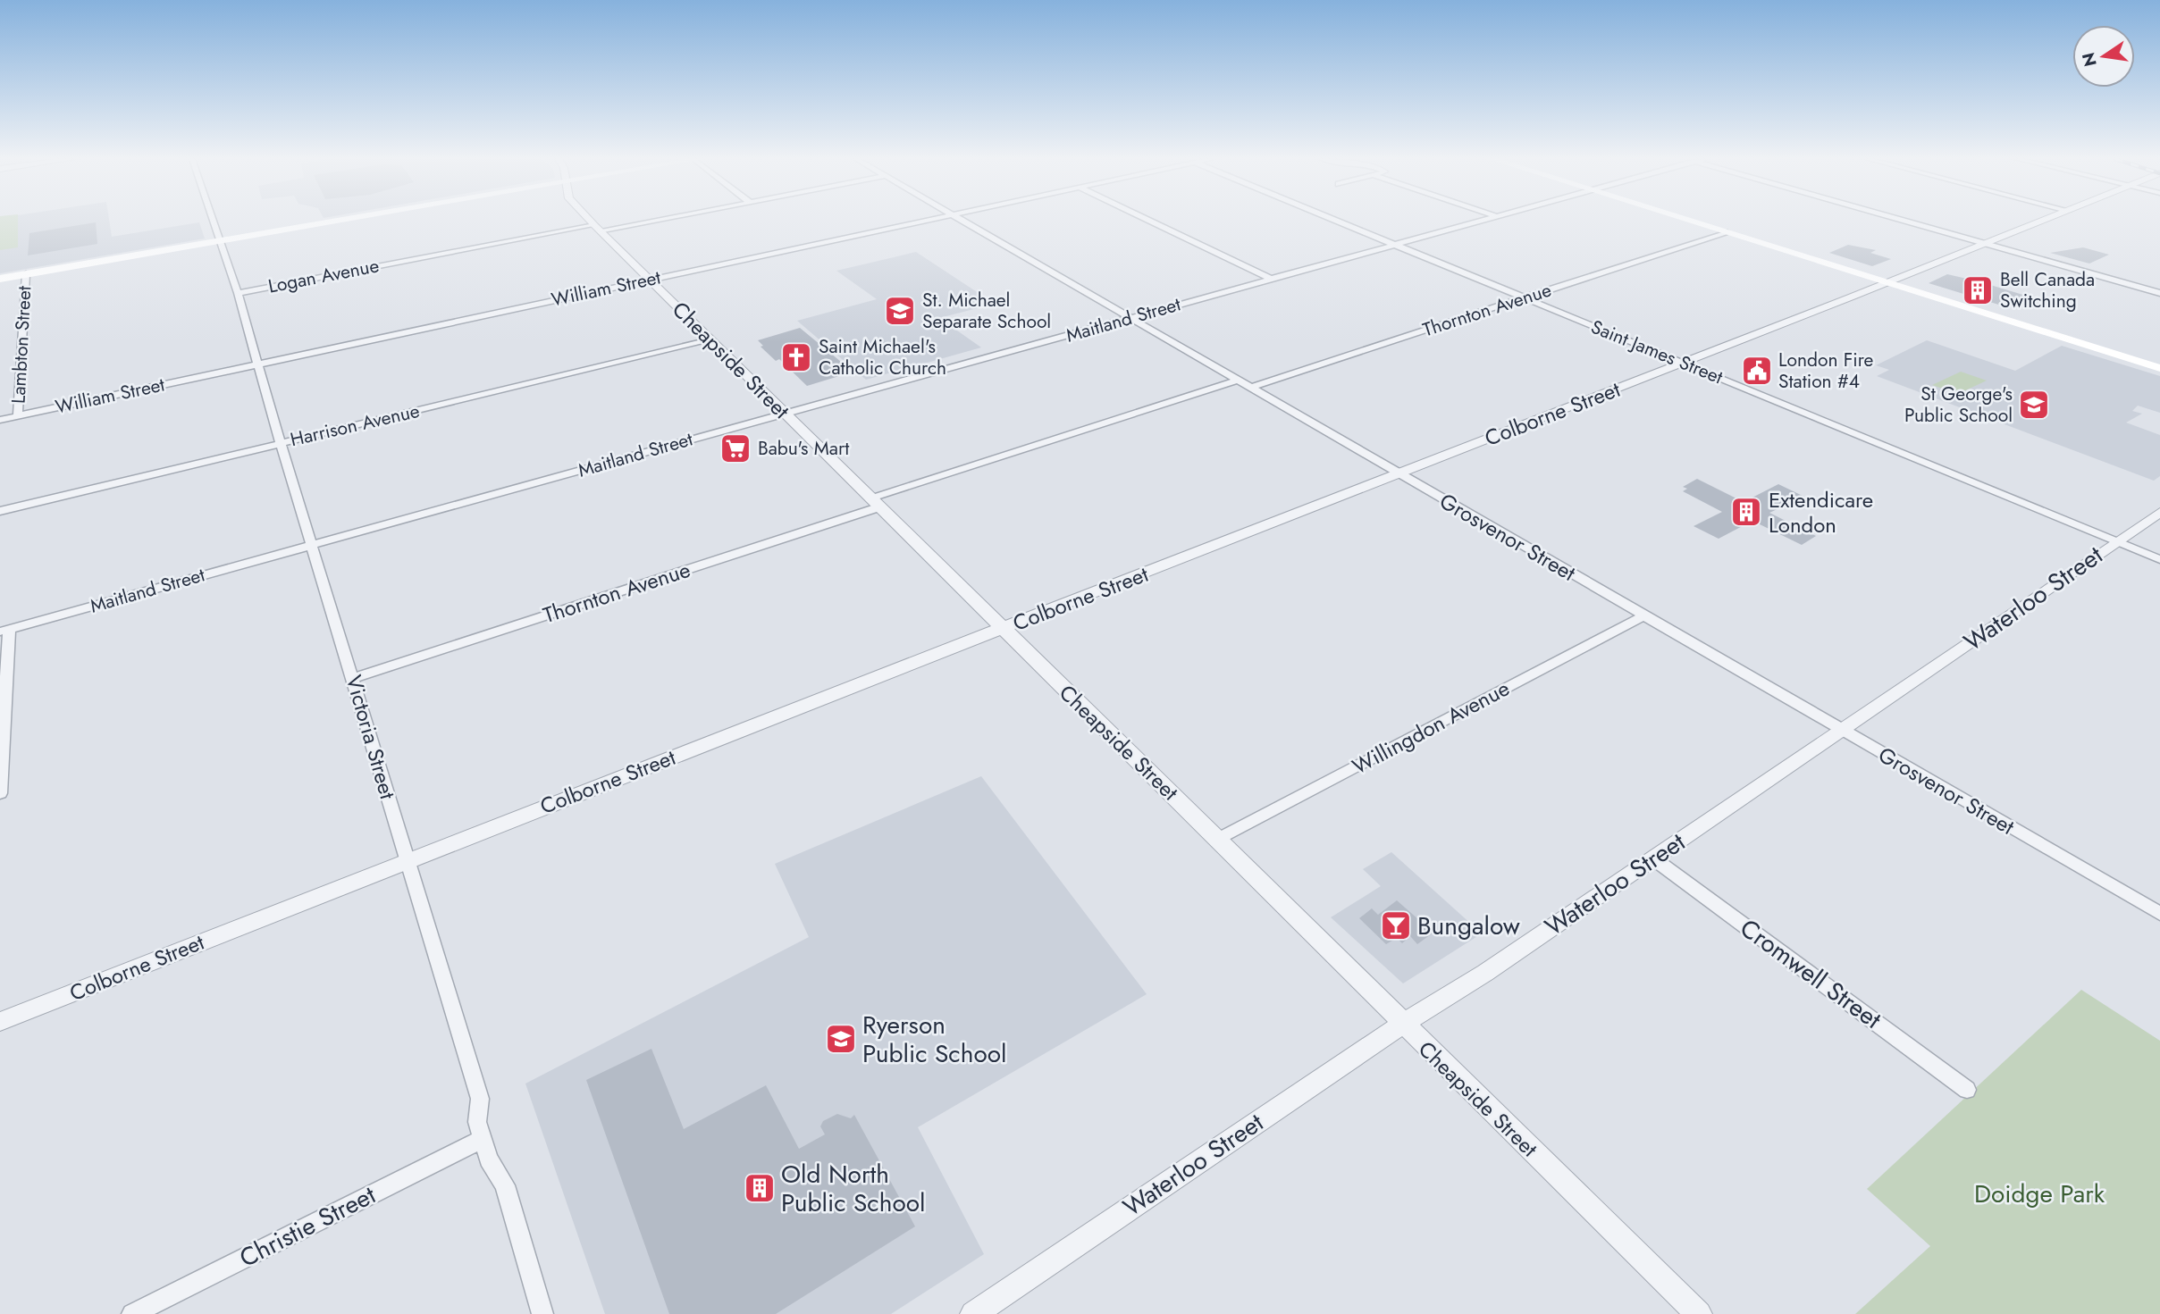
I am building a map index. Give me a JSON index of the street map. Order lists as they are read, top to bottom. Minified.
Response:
{"streets":{"street":["Logan Avenue","William Street","Thornton Avenue","Maitland Street","Lambton Street","Saint James Street","Cheapside Street","Colborne Street","Harrison Avenue","Grosvenor Street","Waterloo Street","Willingdon Avenue","Victoria Street","Cromwell Street","Christie Street"]},"crossings":[["Logan Avenue","Cheapside Street"],["Logan Avenue","Victoria Street"],["William Street","Lambton Street"],["William Street","Cheapside Street"],["William Street","Victoria Street"],["Thornton Avenue","Saint James Street"],["Thornton Avenue","Cheapside Street"],["Thornton Avenue","Grosvenor Street"],["Thornton Avenue","Victoria Street"],["Maitland Street","Saint James Street"],["Maitland Street","Cheapside Street"],["Maitland Street","Grosvenor Street"],["Maitland Street","Victoria Street"],["Saint James Street","Colborne Street"],["Saint James Street","Waterloo Street"],["Cheapside Street","Colborne Street"],["Cheapside Street","Harrison Avenue"],["Cheapside Street","Waterloo Street"],["Cheapside Street","Willingdon Avenue"],["Colborne Street","Grosvenor Street"],["Colborne Street","Victoria Street"],["Harrison Avenue","Victoria Street"],["Grosvenor Street","Waterloo Street"],["Grosvenor Street","Willingdon Avenue"],["Waterloo Street","Cromwell Street"],["Victoria Street","Christie Street"]],"parks":["Doidge Park"],"places":{"building":["Bell Canada Switching","Extendicare London","Old North Public School"],"school or university":["St. Michael Separate School","St George's Public School","Ryerson Public School"],"church":["Saint Michael's Catholic Church"],"public building":["London Fire Station #4"],"supermarket":["Babu's Mart"],"bar":["Bungalow"]},"north":"left"}
